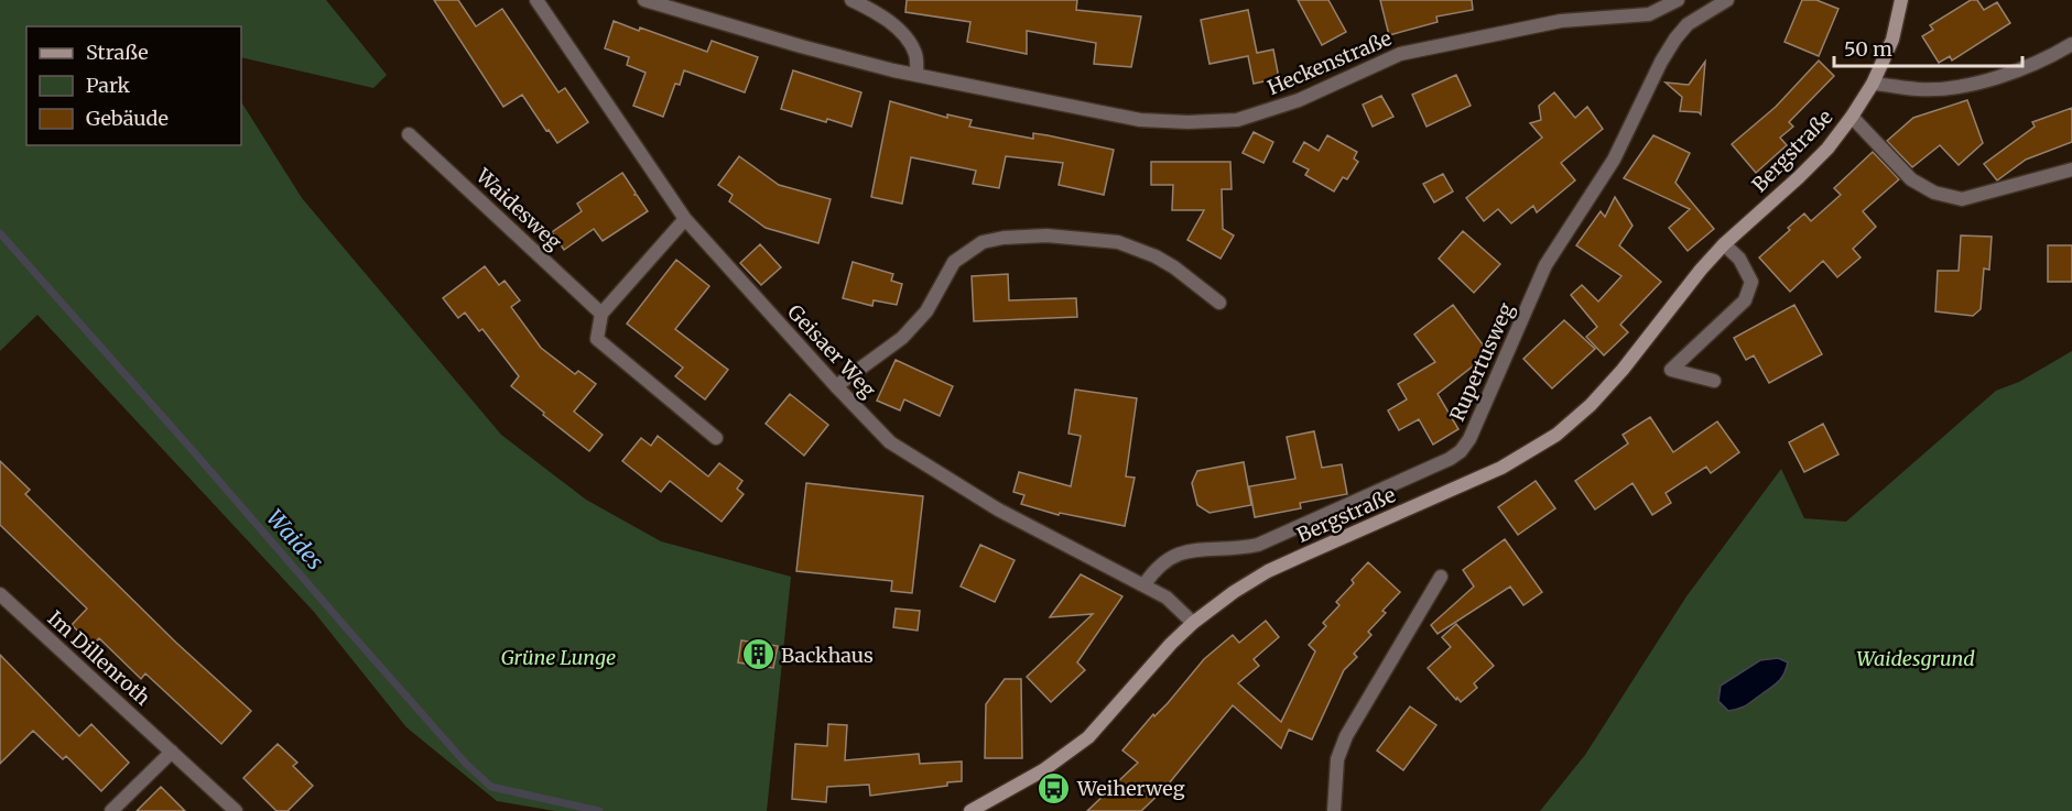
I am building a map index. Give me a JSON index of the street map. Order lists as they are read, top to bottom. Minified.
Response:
{"streets":{"main road":["Bergstraße"],"street":["Heckenstraße","Waidesweg","Geisaer Weg","Rupertusweg","Im Dillenroth"]},"crossings":[["Bergstraße","Geisaer Weg"],["Geisaer Weg","Rupertusweg"]],"water":["Waides"],"parks":["Grüne Lunge","Waidesgrund"],"places":{"building":["Backhaus"],"bus stop":["Weiherweg"]},"legend":["Straße","Park","Gebäude"],"scale_bar":"50 m"}
